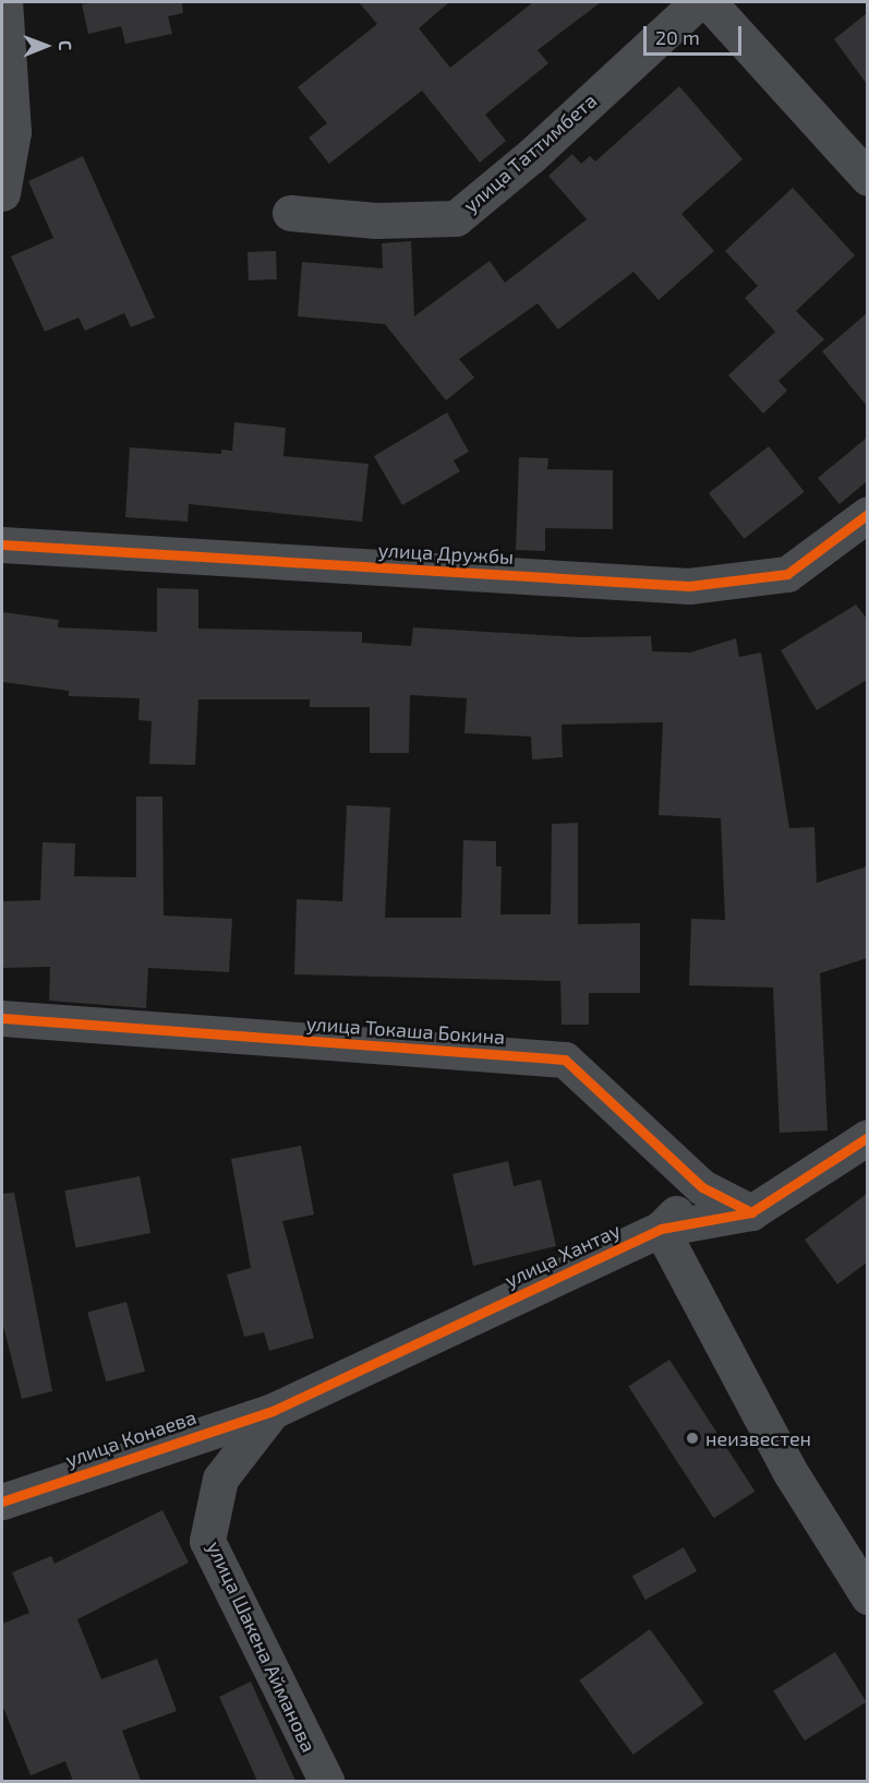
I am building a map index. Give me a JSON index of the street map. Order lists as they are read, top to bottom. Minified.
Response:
{"streets":{"street":["улица Таттимбета","улица Дружбы","улица Токаша Бокина","улица Хантау","улица Конаева","улица Шакена Айманова"]},"crossings":[["улица Токаша Бокина","улица Хантау"],["улица Хантау","улица Конаева"],["улица Хантау","улица Шакена Айманова"],["улица Конаева","улица Шакена Айманова"]],"places":["неизвестен"],"scale_bar":"20 m","north":"right"}
